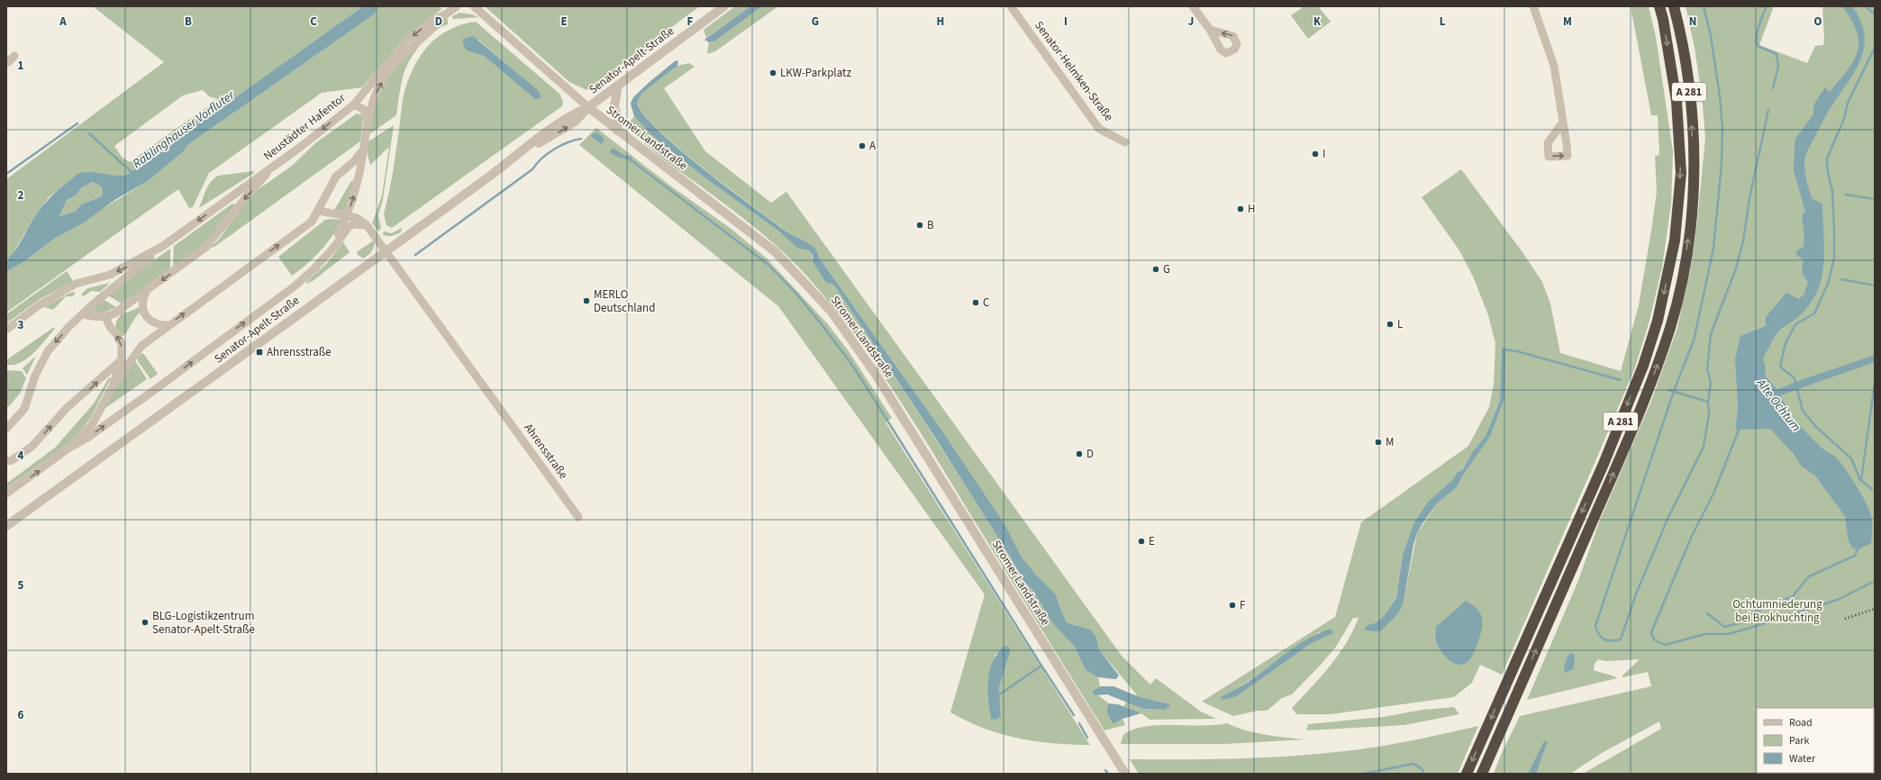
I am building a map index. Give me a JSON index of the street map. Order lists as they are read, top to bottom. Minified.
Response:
{"streets":{"highway":["A 281"],"street":["Senator-Apelt-Straße","Senator-Helmken-Straße","Neustädter Hafentor","Stromer Landstraße","Ahrensstraße"]},"crossings":[["Senator-Apelt-Straße","Stromer Landstraße"],["Senator-Apelt-Straße","Ahrensstraße"],["Neustädter Hafentor","Ahrensstraße"]],"water":["Rablinghauser Vorfluter","Alte Ochtum"],"parks":["Ochtumniederung bei Brokhuchting"],"places":{"other":["LKW-Parkplatz","A","I","H","B","G","MERLO Deutschland","C","L","M","D","E","F","BLG-Logistikzentrum Senator-Apelt-Straße"],"transit":["Ahrensstraße"]},"legend":["Road","Park","Water"],"grid":{"columns":["A","B","C","D","E","F","G","H","I","J","K","L","M","N","O"],"rows":["1","2","3","4","5","6"]}}
